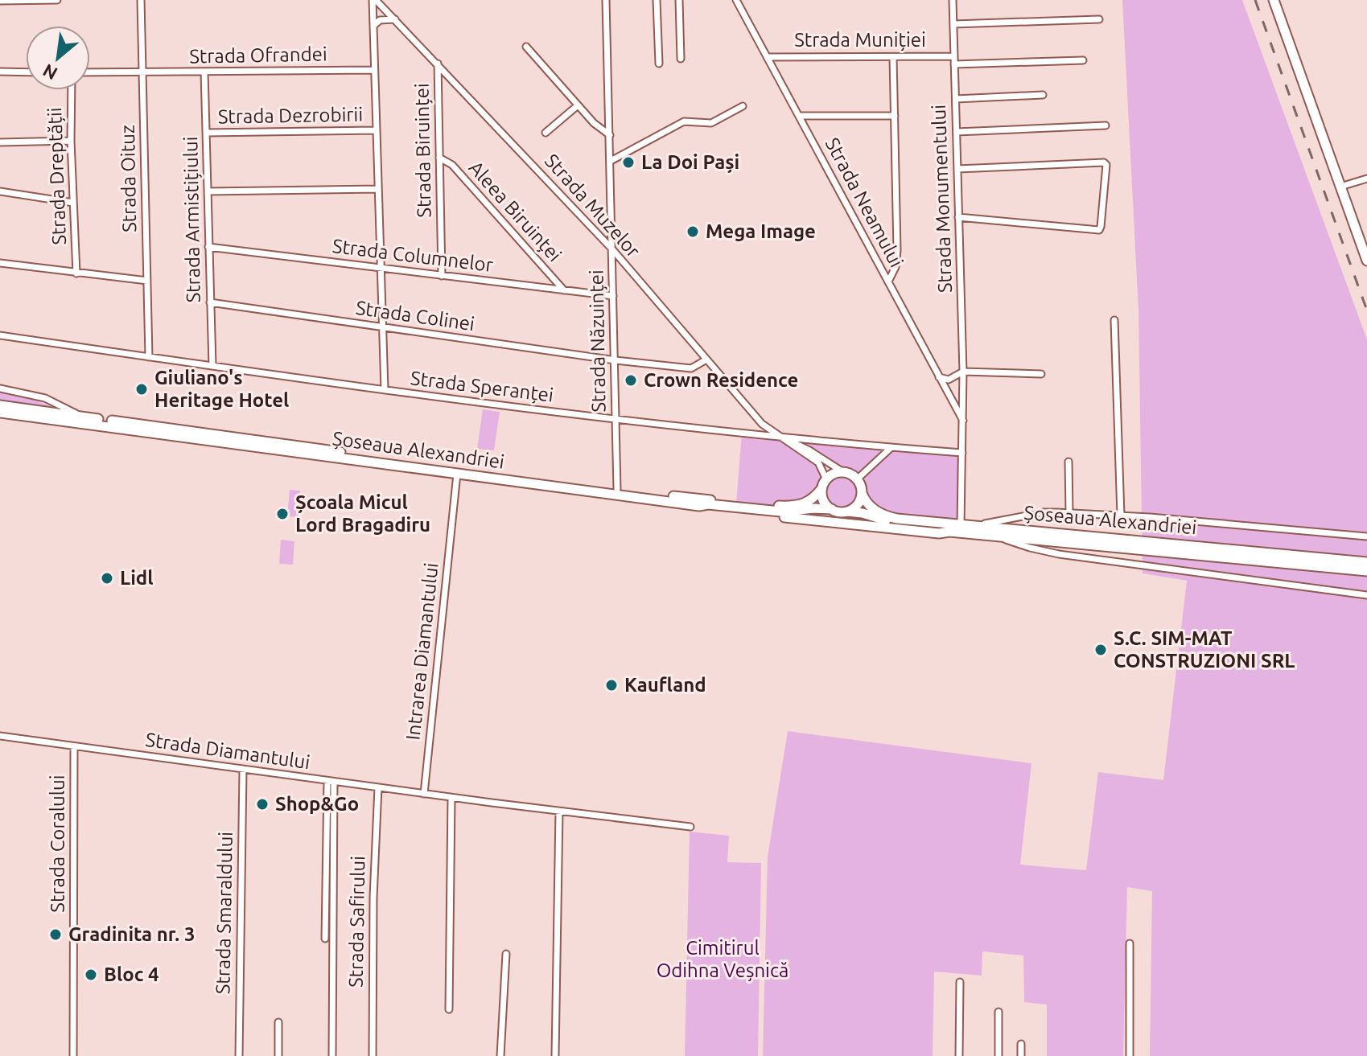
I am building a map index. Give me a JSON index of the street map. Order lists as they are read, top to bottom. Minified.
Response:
{"streets":{"main road":["Șoseaua Alexandriei"],"street":["Strada Muniției","Strada Ofrandei","Strada Dezrobirii","Strada Biruinței","Strada Dreptății","Strada Oituz","Strada Monumentului","Strada Neamului","Strada Muzelor","Aleea Biruinței","Strada Armistițiului","Strada Columnelor","Strada Colinei","Strada Năzuinței","Strada Speranței","Intrarea Diamantului","Strada Diamantului","Strada Coralului","Strada Smaraldului","Strada Safirului"]},"crossings":[["Strada Muniției","Strada Monumentului"],["Strada Muniției","Strada Neamului"],["Strada Ofrandei","Strada Oituz"],["Strada Ofrandei","Strada Armistițiului"],["Strada Dezrobirii","Strada Armistițiului"],["Strada Biruinței","Strada Muzelor"],["Strada Biruinței","Aleea Biruinței"],["Strada Biruinței","Strada Columnelor"],["Strada Oituz","Strada Speranței"],["Strada Monumentului","Strada Neamului"],["Strada Monumentului","Strada Speranței"],["Strada Monumentului","Șoseaua Alexandriei"],["Strada Muzelor","Strada Colinei"],["Strada Muzelor","Strada Năzuinței"],["Strada Muzelor","Strada Speranței"],["Aleea Biruinței","Strada Columnelor"],["Strada Armistițiului","Strada Columnelor"],["Strada Armistițiului","Strada Colinei"],["Strada Armistițiului","Strada Speranței"],["Strada Columnelor","Strada Năzuinței"],["Strada Colinei","Strada Năzuinței"],["Strada Năzuinței","Strada Speranței"],["Strada Năzuinței","Șoseaua Alexandriei"],["Șoseaua Alexandriei","Intrarea Diamantului"],["Intrarea Diamantului","Strada Diamantului"],["Strada Diamantului","Strada Coralului"],["Strada Diamantului","Strada Smaraldului"],["Strada Diamantului","Strada Safirului"]],"parks":["Cimitirul Odihna Veșnică"],"places":["La Doi Pași","Mega Image","Crown Residence","Giuliano's Heritage Hotel","Școala Micul Lord Bragadiru","Lidl","S.C. SIM-MAT CONSTRUZIONI SRL","Kaufland","Shop&Go","Gradinita nr. 3","Bloc 4"],"north":"bottom left"}
